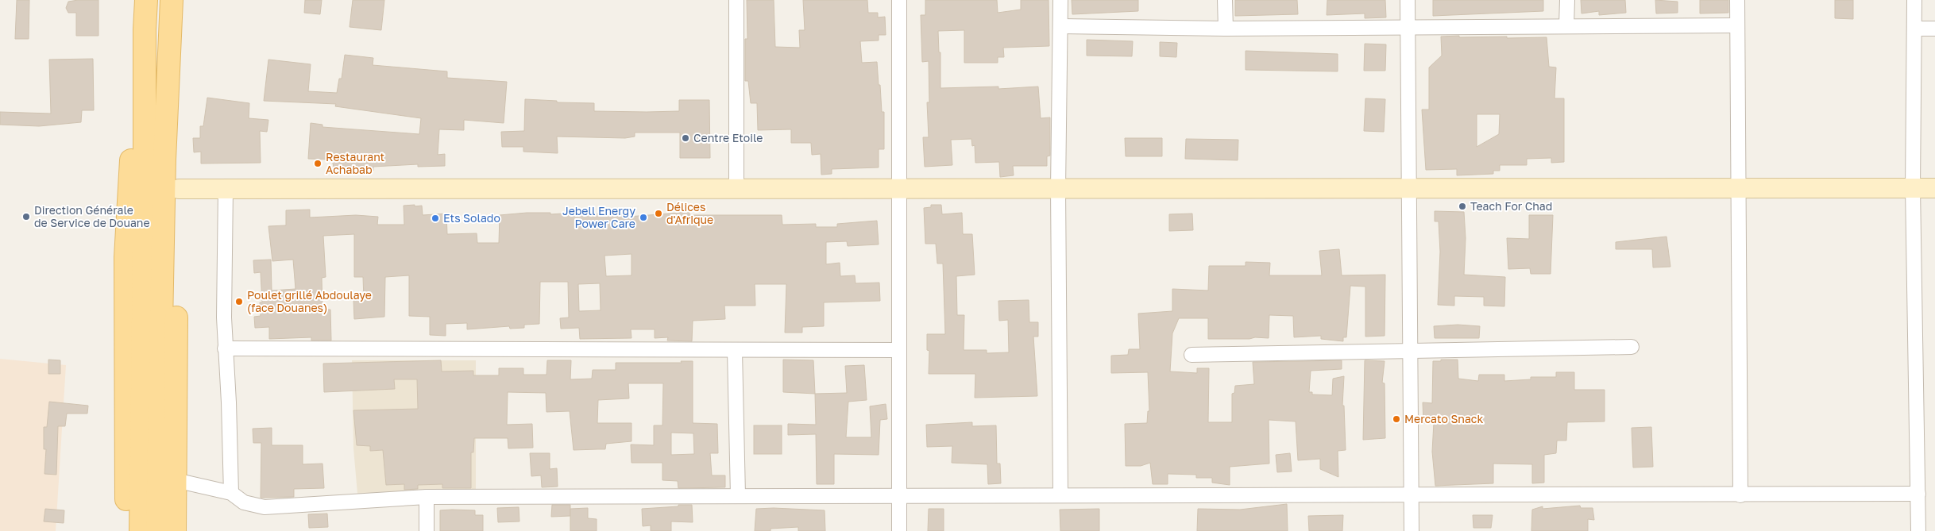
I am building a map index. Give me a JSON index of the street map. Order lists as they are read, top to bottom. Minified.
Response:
{"places":["Centre Etoile","Restaurant Achabab","Teach For Chad","Délices d'Afrique","Direction Générale de Service de Douane","Jebell Energy Power Care","Ets Solado","Poulet grillé Abdoulaye (face Douanes)","Mercato Snack"]}
